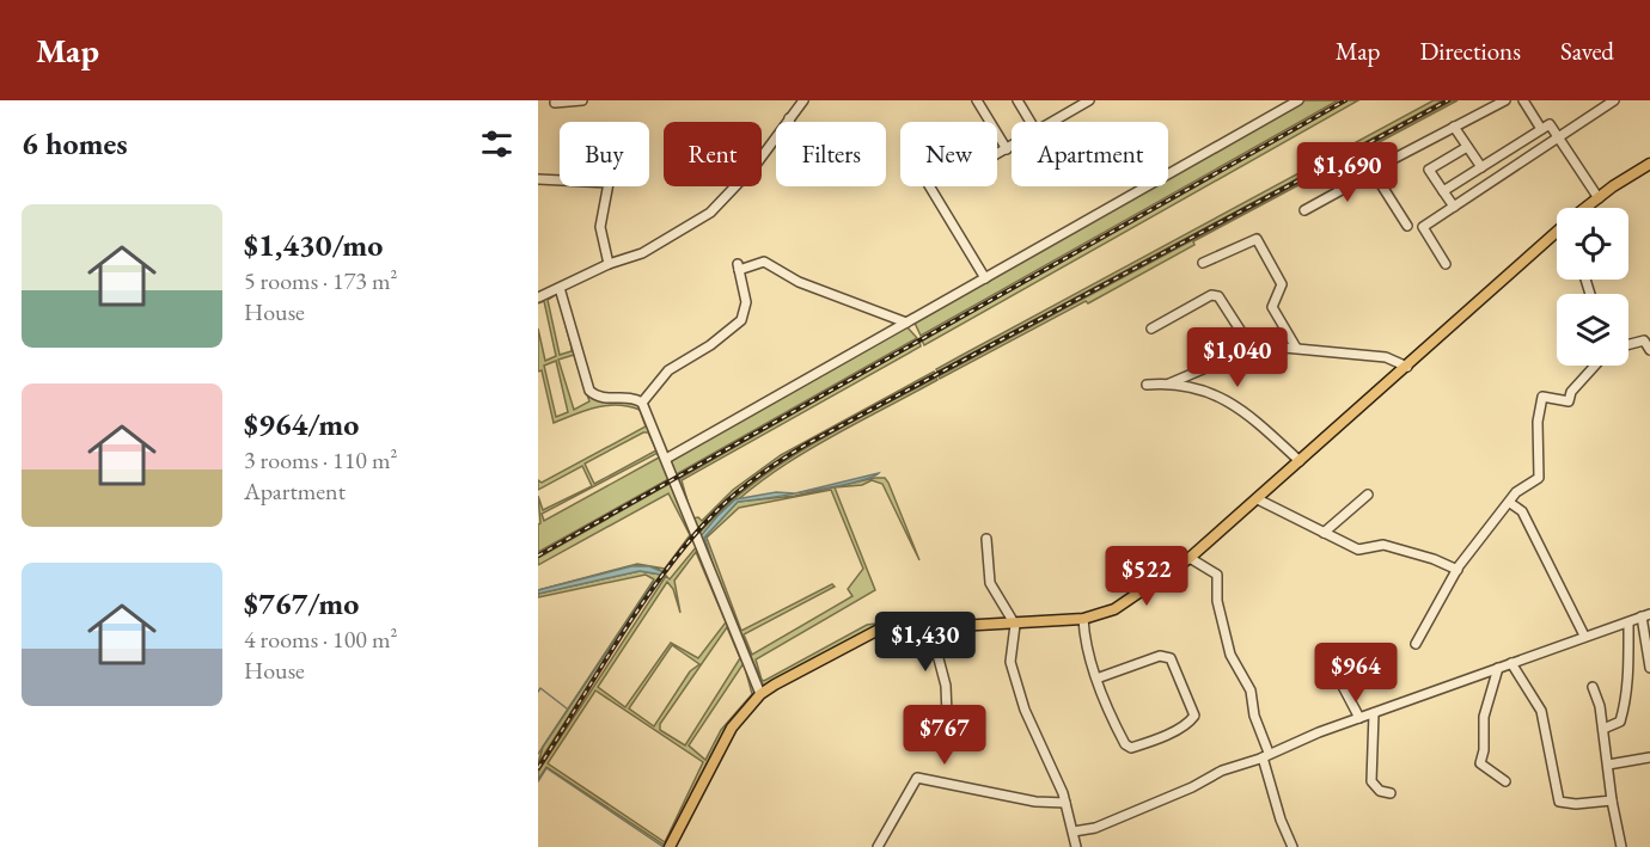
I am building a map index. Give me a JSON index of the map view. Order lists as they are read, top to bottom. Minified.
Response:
{"page":{"header":"Map","nav":["Map","Directions","Saved"],"heading":"6 homes","chip":["Buy","Rent","Filters","New","Apartment"],"price":["$1,690","$1,040","$522","$1,430","$964","$767"],"list":[{"name":"$1,430/mo","note":"5 rooms · 173 m² · House"},{"name":"$964/mo","note":"3 rooms · 110 m² · Apartment"},{"name":"$767/mo","note":"4 rooms · 100 m² · House"}]}}
